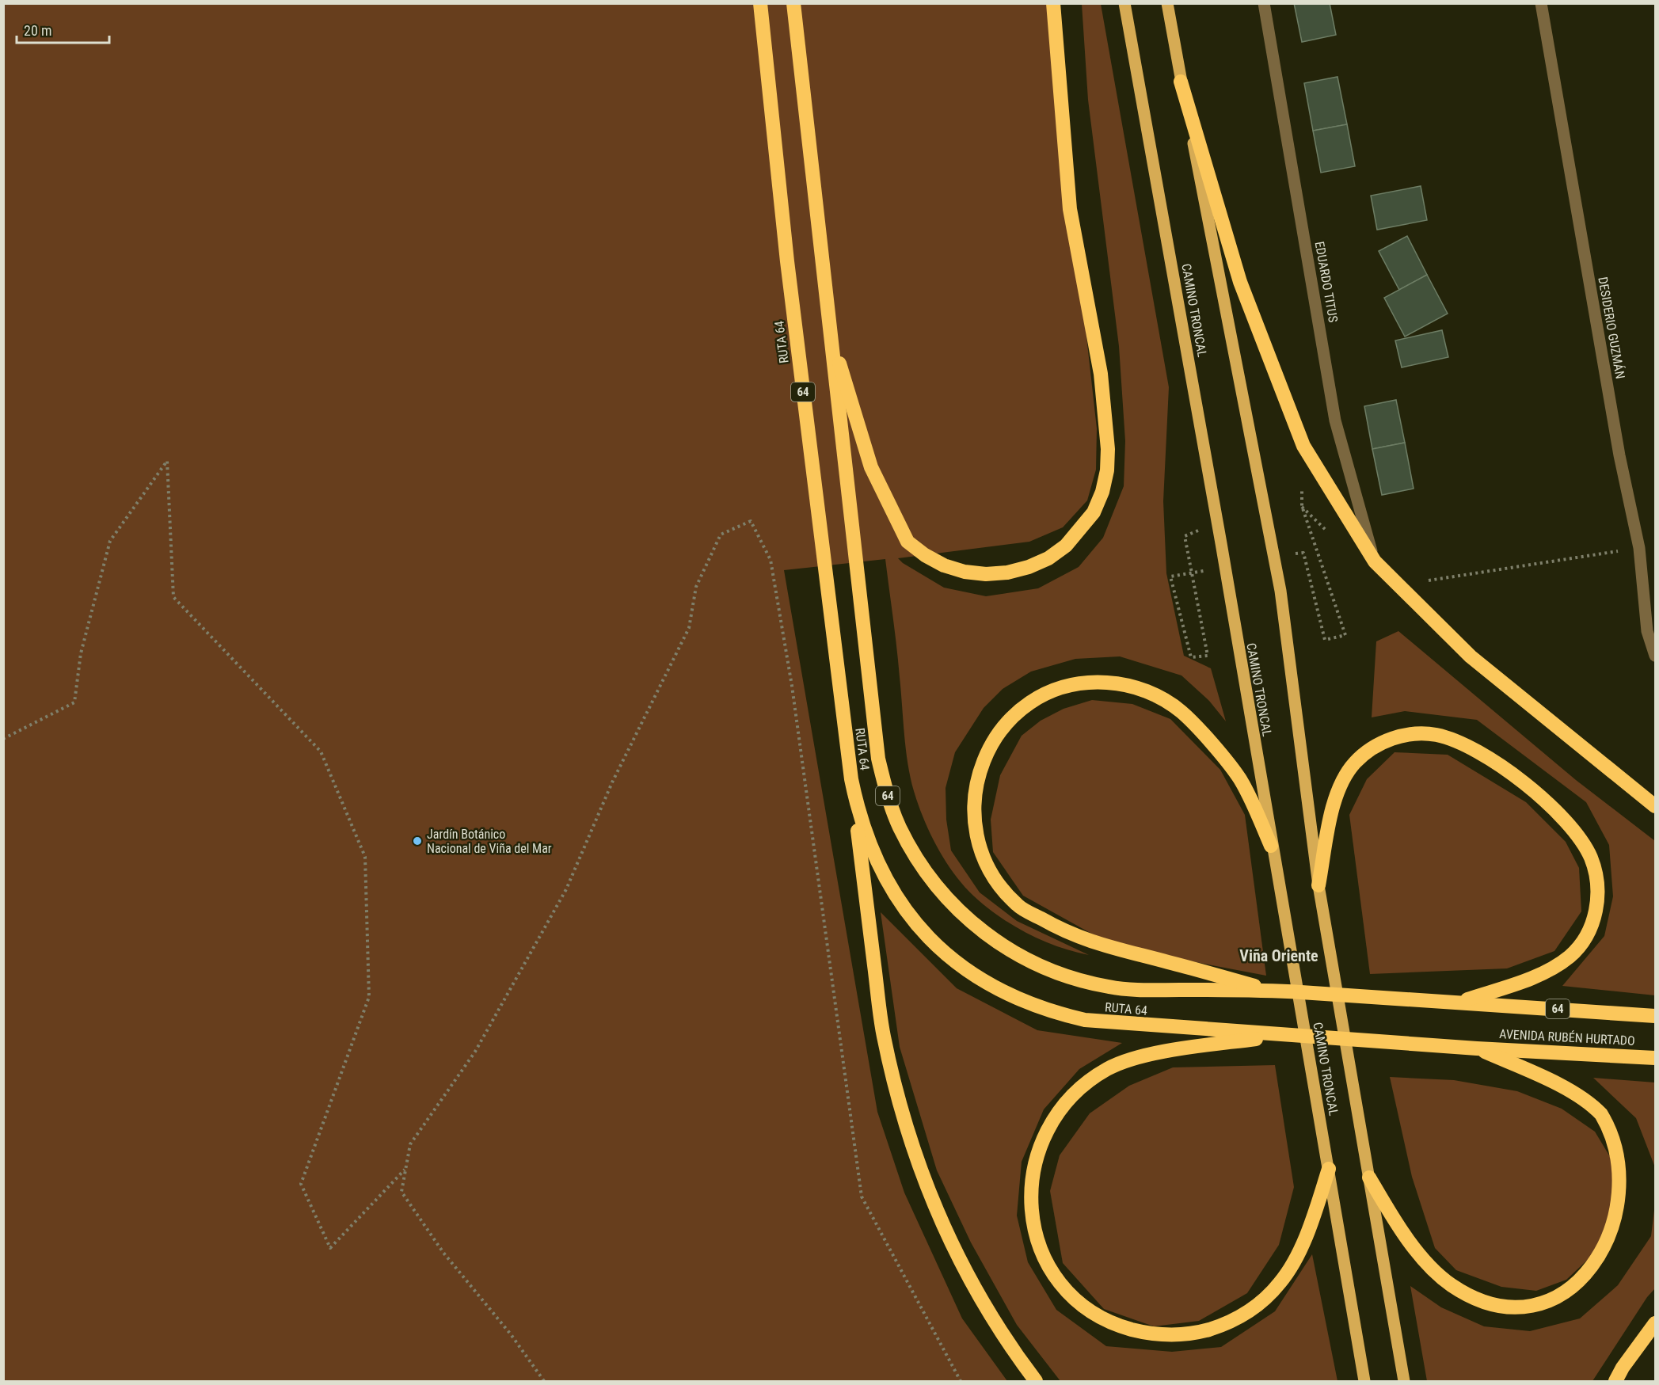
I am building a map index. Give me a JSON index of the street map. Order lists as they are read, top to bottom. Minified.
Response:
{"streets":{"highway":["RUTA 64","64","AVENIDA RUBÉN HURTADO"],"main road":["CAMINO TRONCAL"],"street":["EDUARDO TITUS","DESIDERIO GUZMÁN"]},"crossings":[["RUTA 64","AVENIDA RUBÉN HURTADO"]],"districts":["Viña Oriente"],"places":["Jardín Botánico Nacional de Viña del Mar"],"scale_bar":"20 m"}
